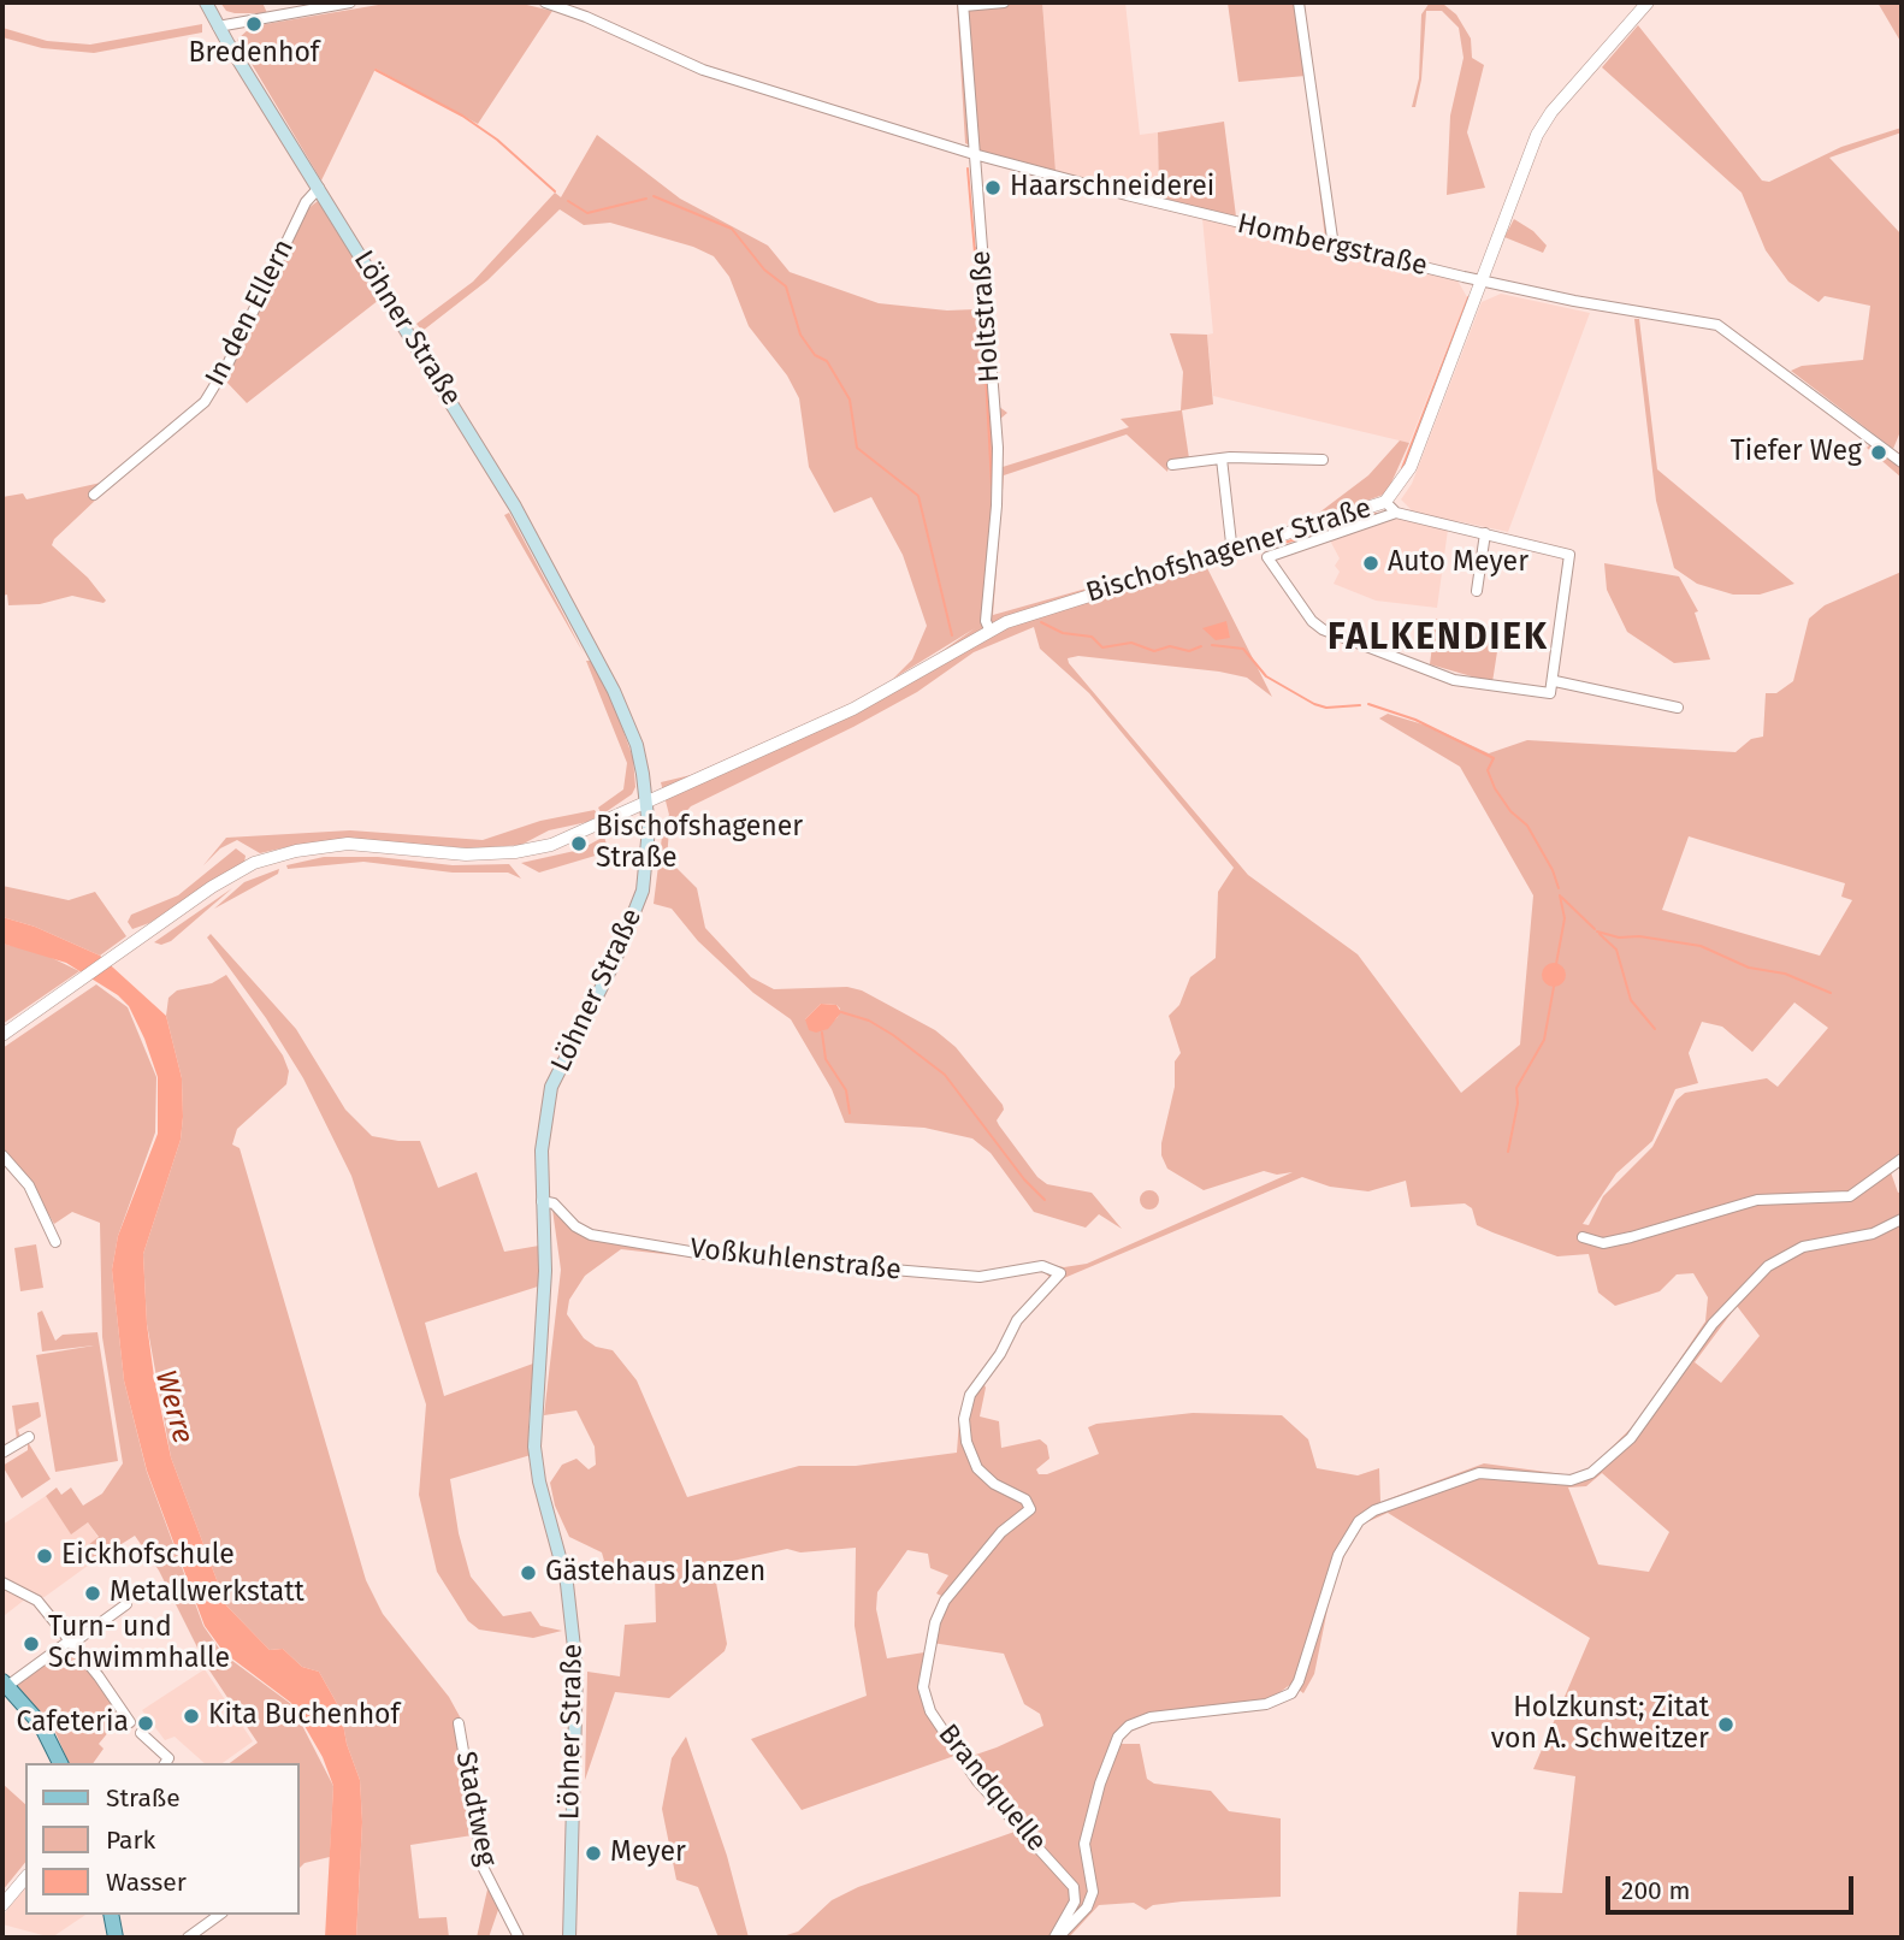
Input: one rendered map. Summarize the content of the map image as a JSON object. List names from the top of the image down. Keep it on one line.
{"streets":{"main road":["Löhner Straße"],"street":["Hombergstraße","In den Ellern","Holtstraße","Bischofshagener Straße","Voßkuhlenstraße","Brandquelle","Stadtweg"]},"crossings":[["Hombergstraße","Holtstraße"],["Hombergstraße","Bischofshagener Straße"],["In den Ellern","Löhner Straße"],["Holtstraße","Bischofshagener Straße"],["Löhner Straße","Bischofshagener Straße"],["Löhner Straße","Voßkuhlenstraße"],["Voßkuhlenstraße","Brandquelle"]],"districts":["FALKENDIEK"],"water":["Werre"],"places":["Bredenhof","Haarschneiderei","Tiefer Weg","Auto Meyer","Bischofshagener Straße","Eickhofschule","Gästehaus Janzen","Metallwerkstatt","Turn- und Schwimmhalle","Kita Buchenhof","Cafeteria","Holzkunst; Zitat von A. Schweitzer","Meyer"],"legend":["Straße","Park","Wasser"],"scale_bar":"200 m"}
